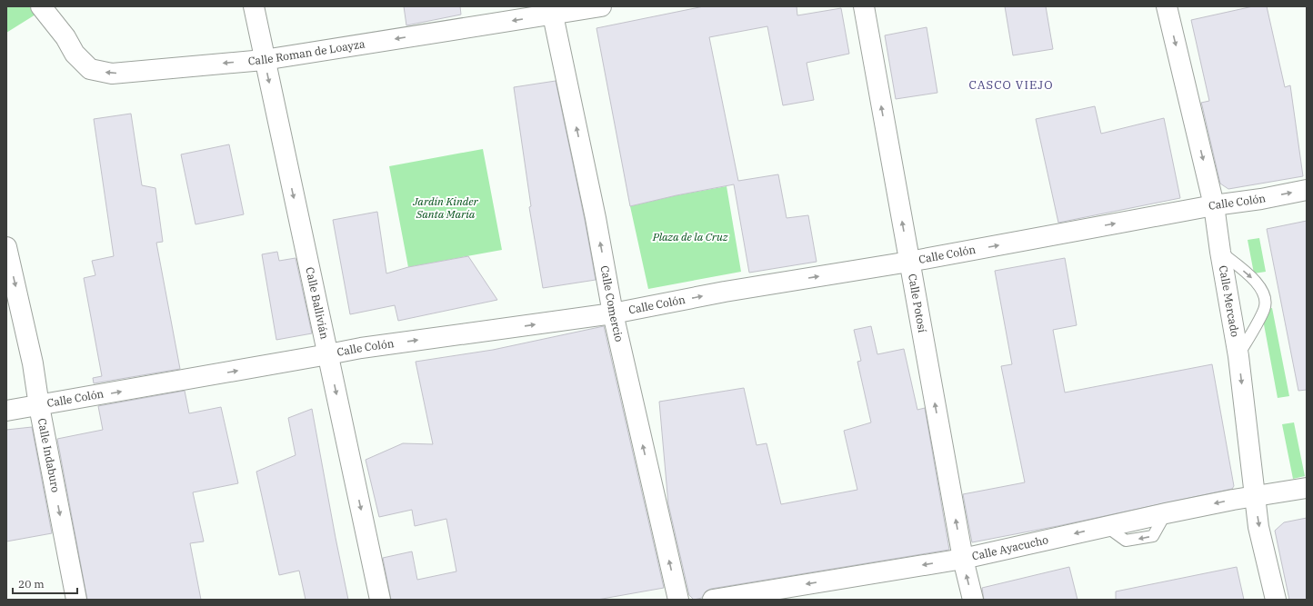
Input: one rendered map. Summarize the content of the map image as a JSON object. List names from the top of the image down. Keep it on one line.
{"streets":{"street":["Calle Roman de Loayza","Calle Colón","Calle Mercado","Calle Ballivián","Calle Comercio","Calle Potosí","Calle Indaburo","Calle Ayacucho"]},"crossings":[["Calle Roman de Loayza","Calle Ballivián"],["Calle Roman de Loayza","Calle Comercio"],["Calle Colón","Calle Mercado"],["Calle Colón","Calle Ballivián"],["Calle Colón","Calle Comercio"],["Calle Colón","Calle Potosí"],["Calle Colón","Calle Indaburo"],["Calle Mercado","Calle Ayacucho"],["Calle Potosí","Calle Ayacucho"]],"one_way":["Calle Roman de Loayza","Calle Colón","Calle Mercado","Calle Ballivián","Calle Comercio","Calle Potosí","Calle Indaburo","Calle Ayacucho"],"districts":["CASCO VIEJO"],"parks":["Jardín Kinder Santa María","Plaza de la Cruz"],"scale_bar":"20 m"}
